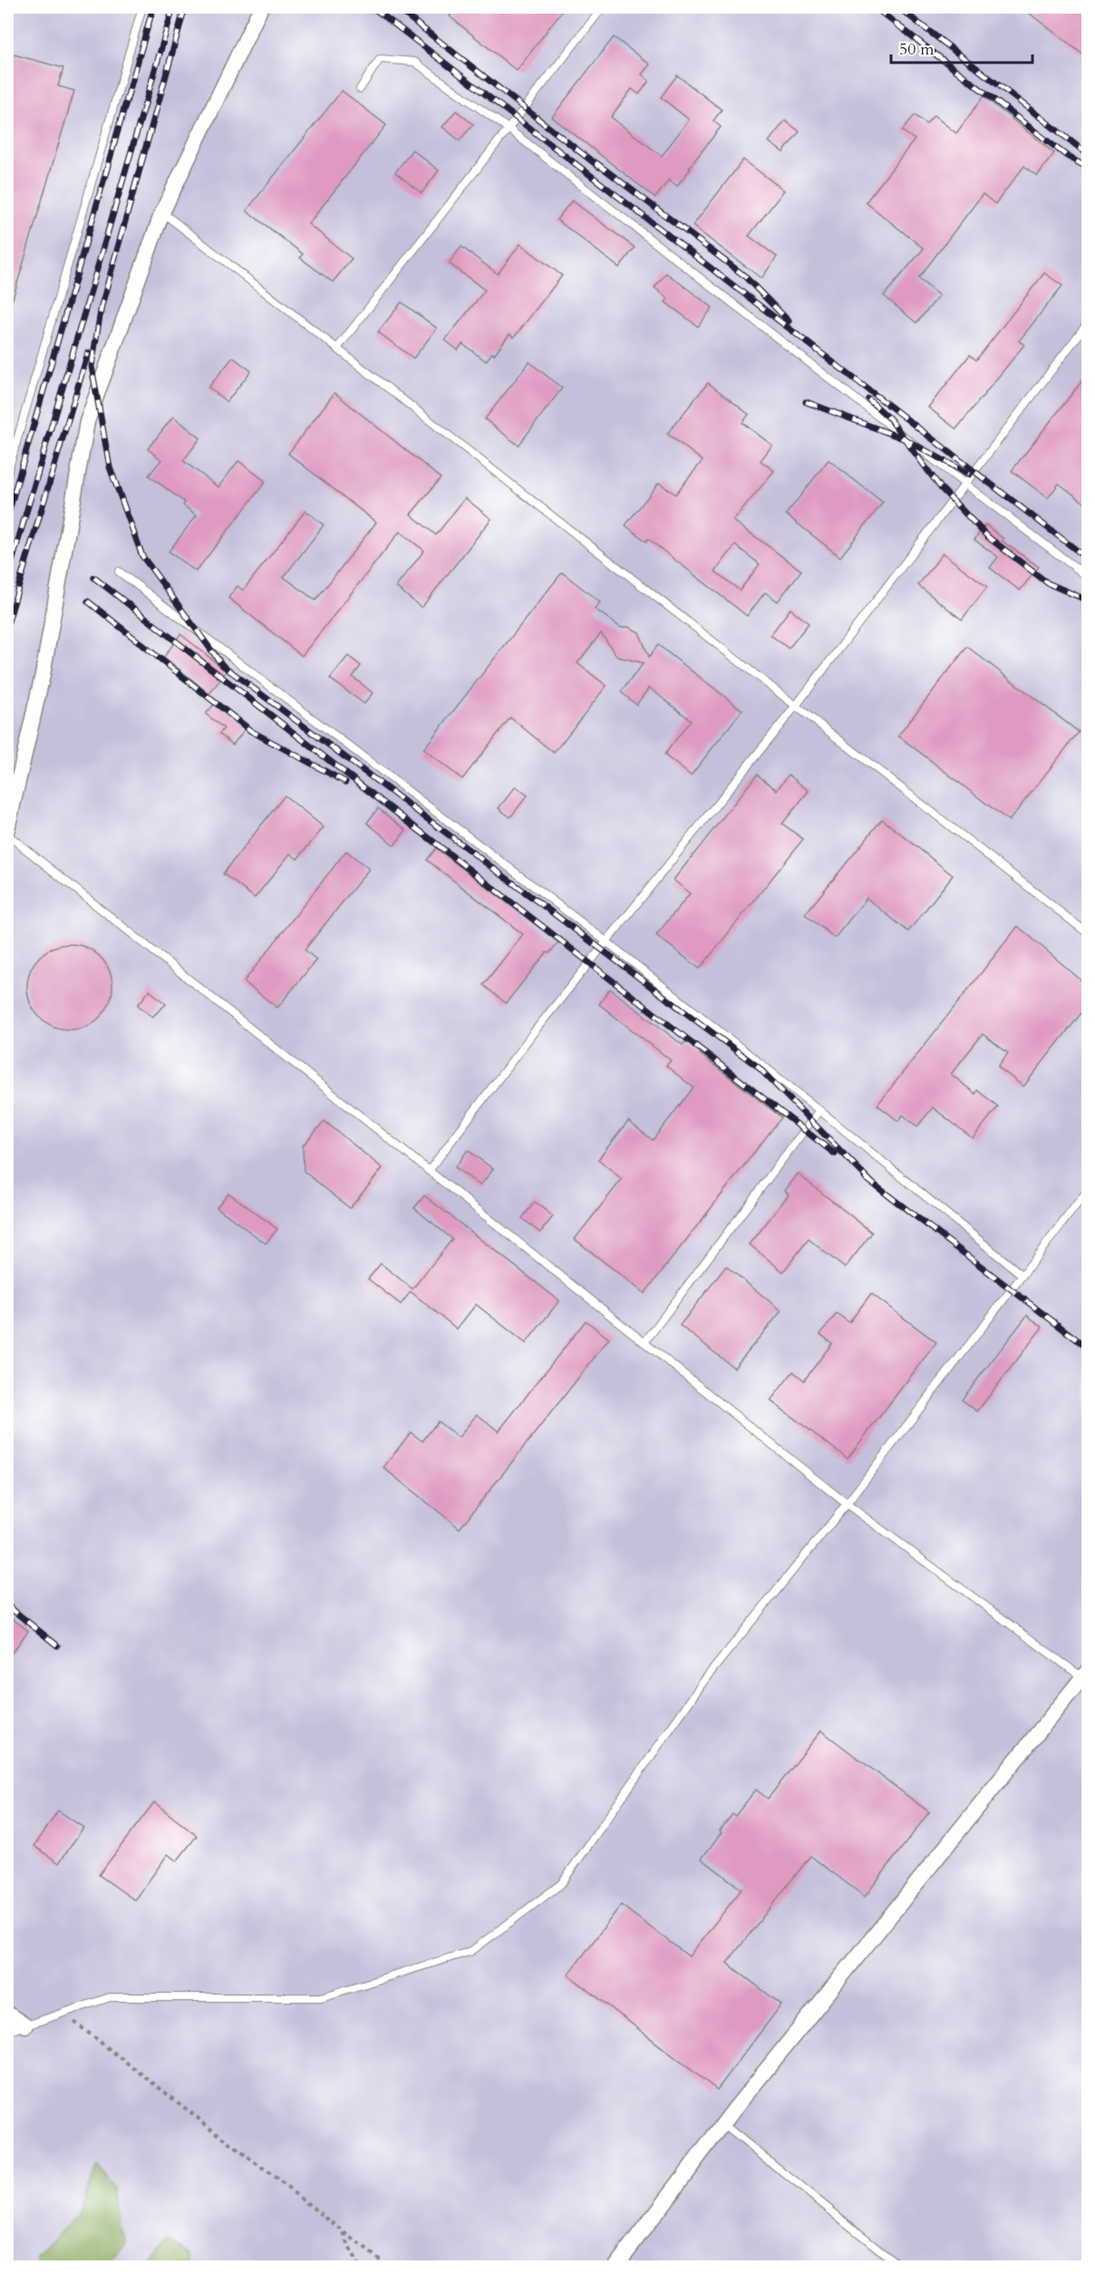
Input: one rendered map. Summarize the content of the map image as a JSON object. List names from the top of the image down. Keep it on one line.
{"scale_bar":"50 m"}
